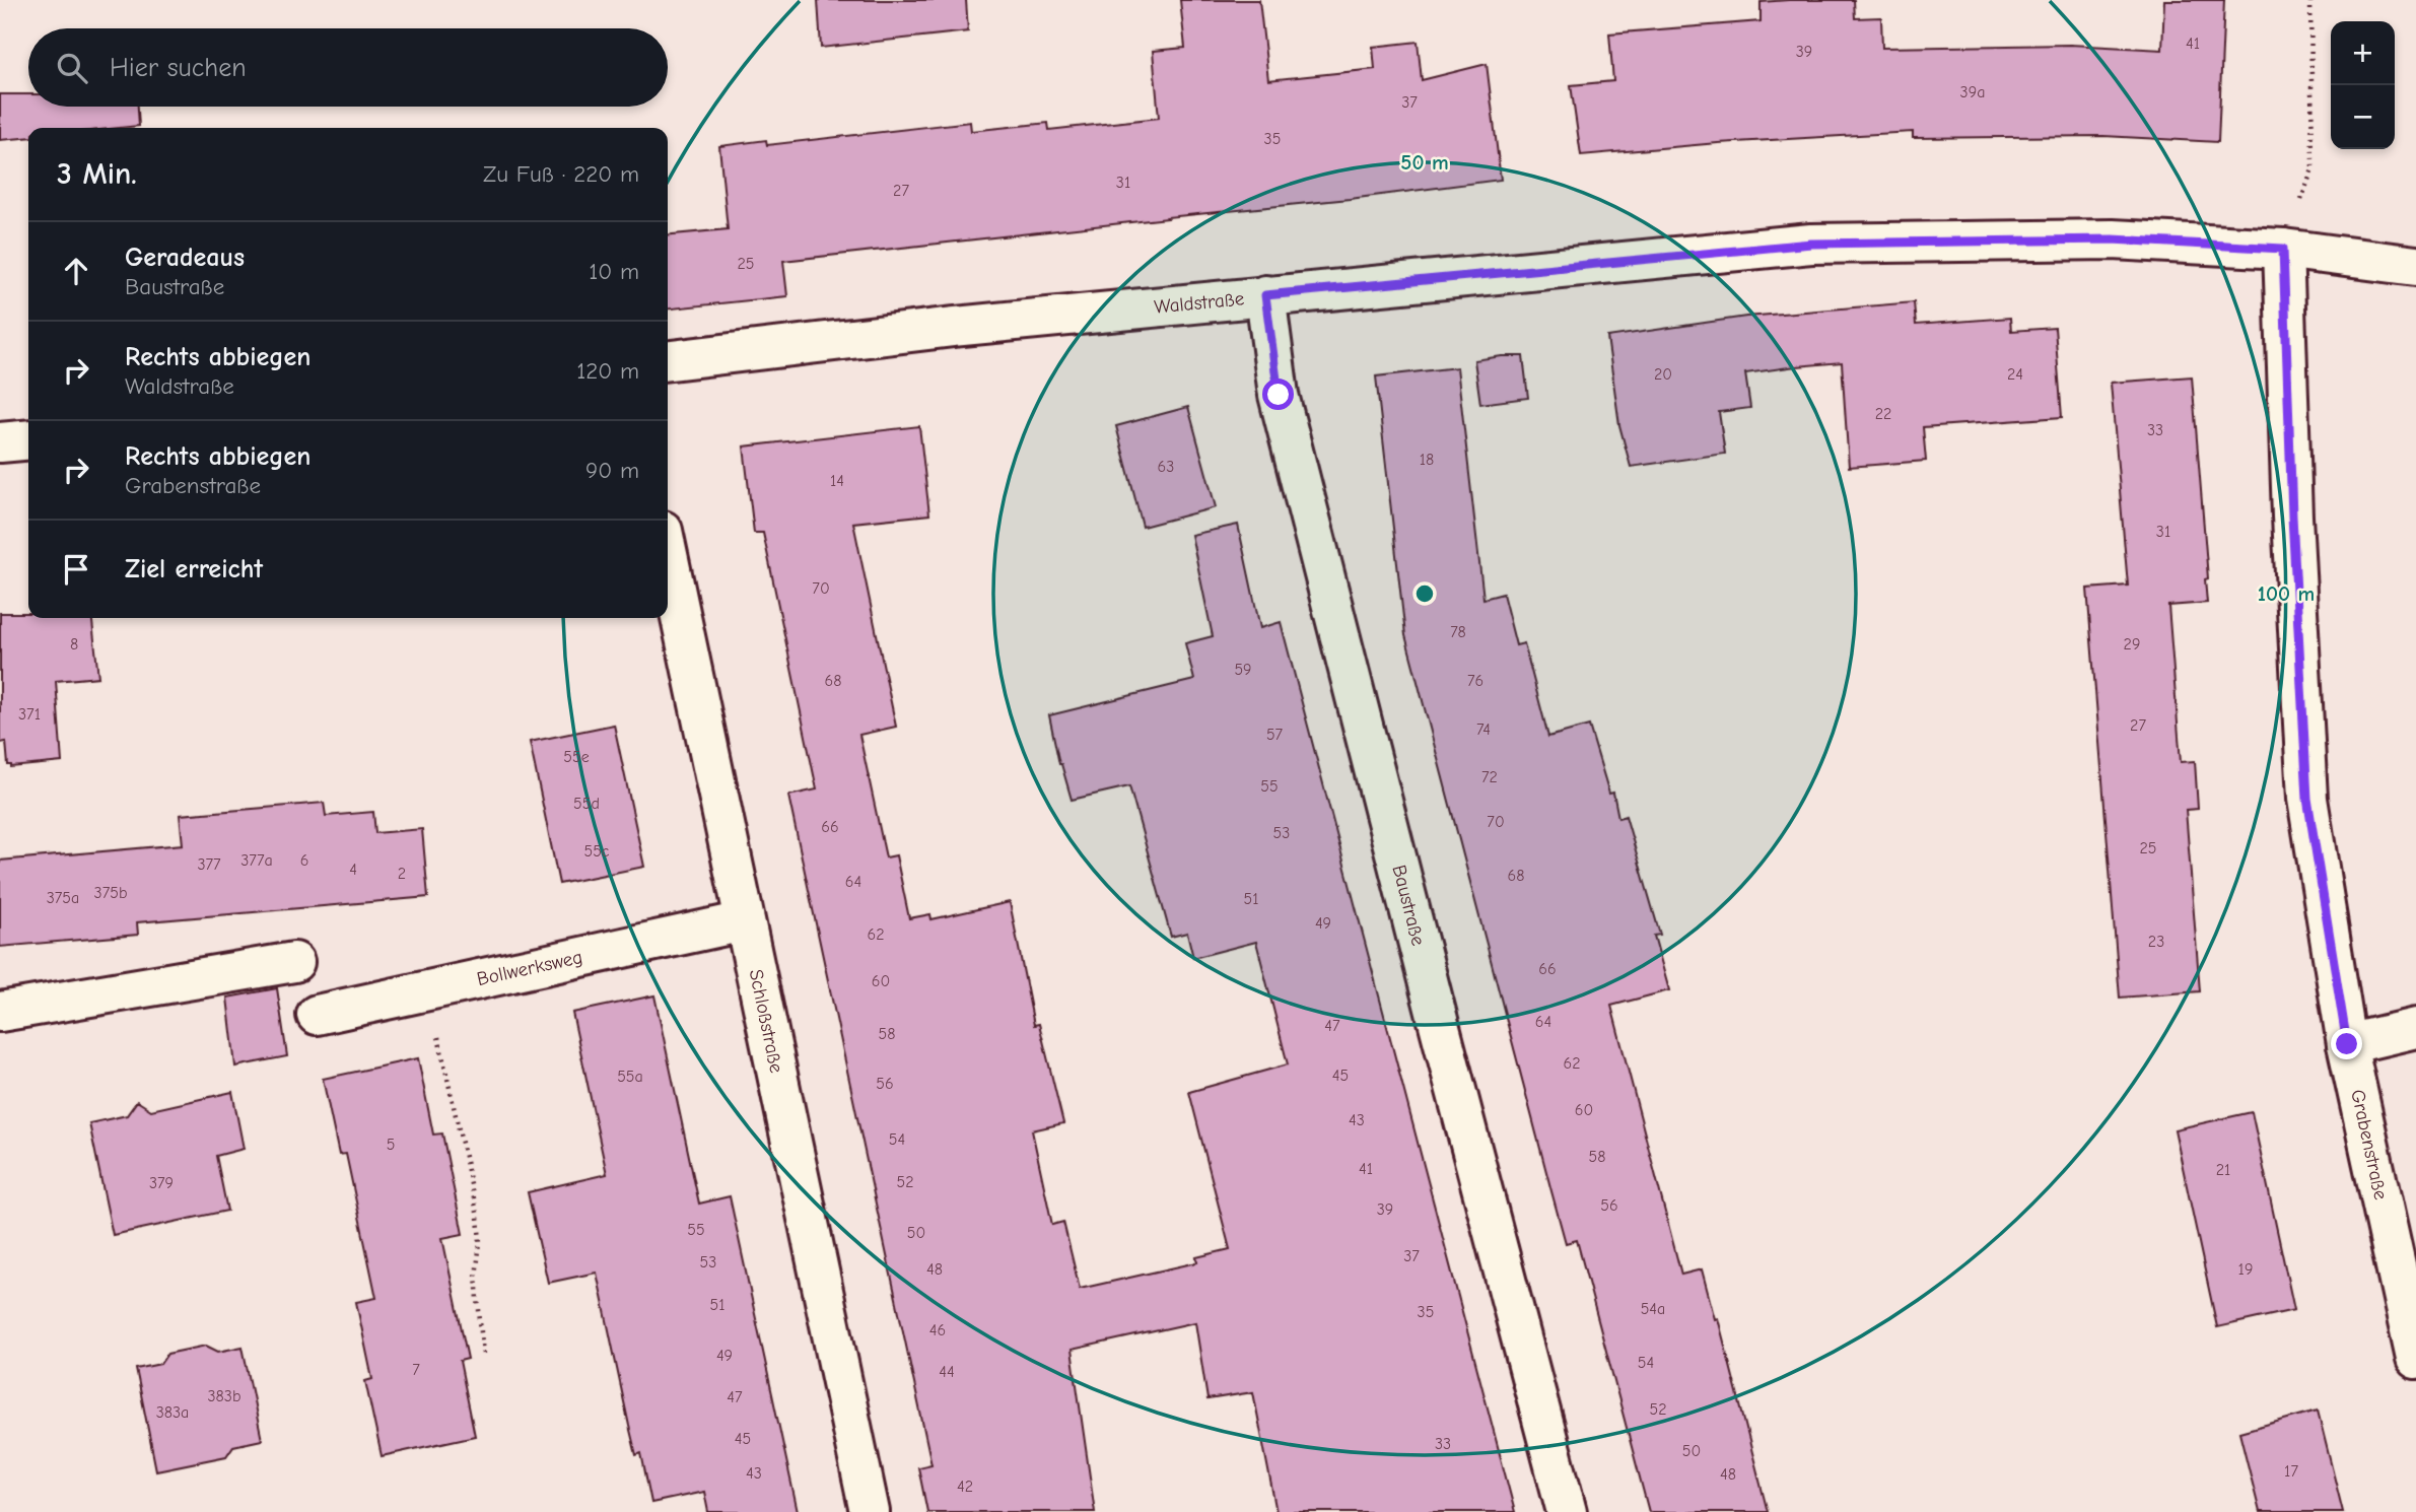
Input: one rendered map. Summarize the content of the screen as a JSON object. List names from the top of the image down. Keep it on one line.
{"streets":{"street":["Waldstraße","Baustraße","Bollwerksweg","Schloßstraße","Grabenstraße"]},"crossings":[["Waldstraße","Baustraße"],["Waldstraße","Grabenstraße"],["Bollwerksweg","Schloßstraße"]],"house_numbers":["41","39","39a","37","35","31","27","25","20","24","22","33","18","63","14","31","70","78","8","29","59","68","76","371","27","74","57","55e","72","55","55d","70","66","53","25","55c","377a","6","377","4","2","68","64","375b","375a","51","49","62","23","66","60","64","47","58","62","45","55a","56","60","43","54","5","58","41","21","52","379","56","39","55","50","37","53","48","19","51","54a","35","46","49","54","7","44","383b","47","52","383a","45","33","50","17","43","48","42"],"page":{"map_buttons":["+","−"],"search":"Hier suchen","heading":["3 Min.","Zu Fuß · 220 m"],"list":[["Geradeaus","Baustraße","10 m"],["Rechts abbiegen","Waldstraße","120 m"],["Rechts abbiegen","Grabenstraße","90 m"],"Ziel erreicht"]},"rings":["50 m","100 m"]}
